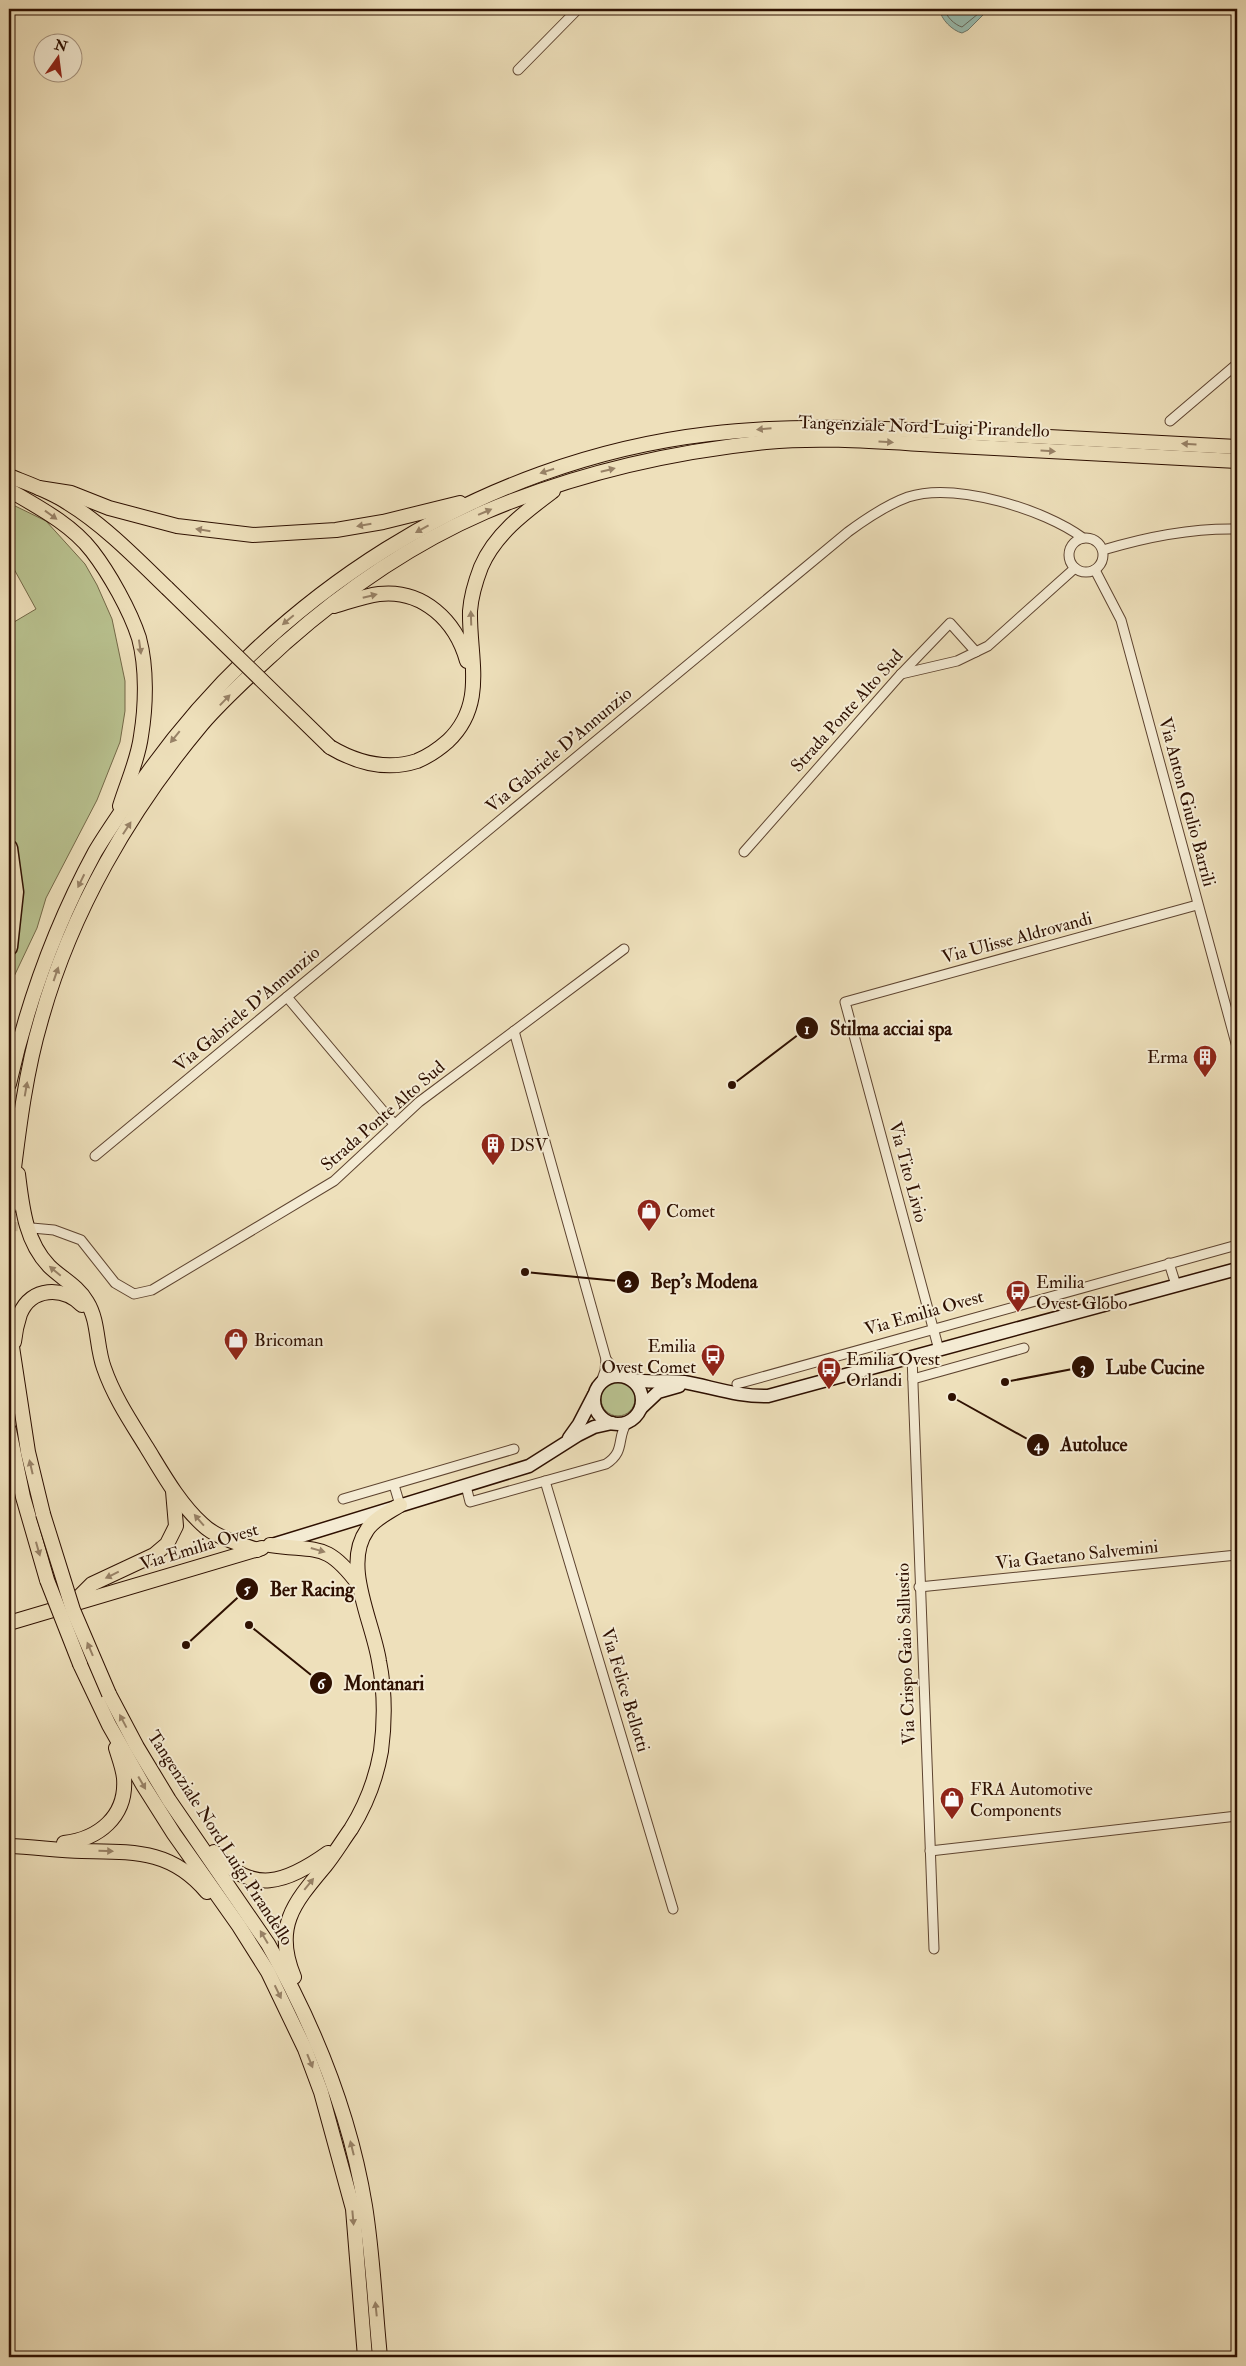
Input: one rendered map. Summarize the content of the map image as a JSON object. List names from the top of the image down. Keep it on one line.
{"streets":{"main road":["Tangenziale Nord Luigi Pirandello","Via Emilia Ovest"],"street":["Strada Ponte Alto Sud","Via Gabriele D'Annunzio","Via Anton Giulio Barrili","Via Ulisse Aldrovandi","Via Tito Livio","Via Gaetano Salvemini","Via Crispo Gaio Sallustio","Via Felice Bellotti"]},"crossings":[["Via Gabriele D'Annunzio","Via Anton Giulio Barrili"],["Via Anton Giulio Barrili","Via Ulisse Aldrovandi"],["Via Ulisse Aldrovandi","Via Tito Livio"],["Via Tito Livio","Via Emilia Ovest"],["Via Gaetano Salvemini","Via Crispo Gaio Sallustio"]],"places":{"building":["Erma","DSV"],"other":["Stilma acciai spa","Bep's Modena","Lube Cucine","Autoluce","Montanari","Ber Racing"],"shop":["Comet","Bricoman","FRA Automotive Components"],"bus stop":["Emilia Ovest Globo","Emilia Ovest Comet","Emilia Ovest Orlandi"]},"north":"top"}
